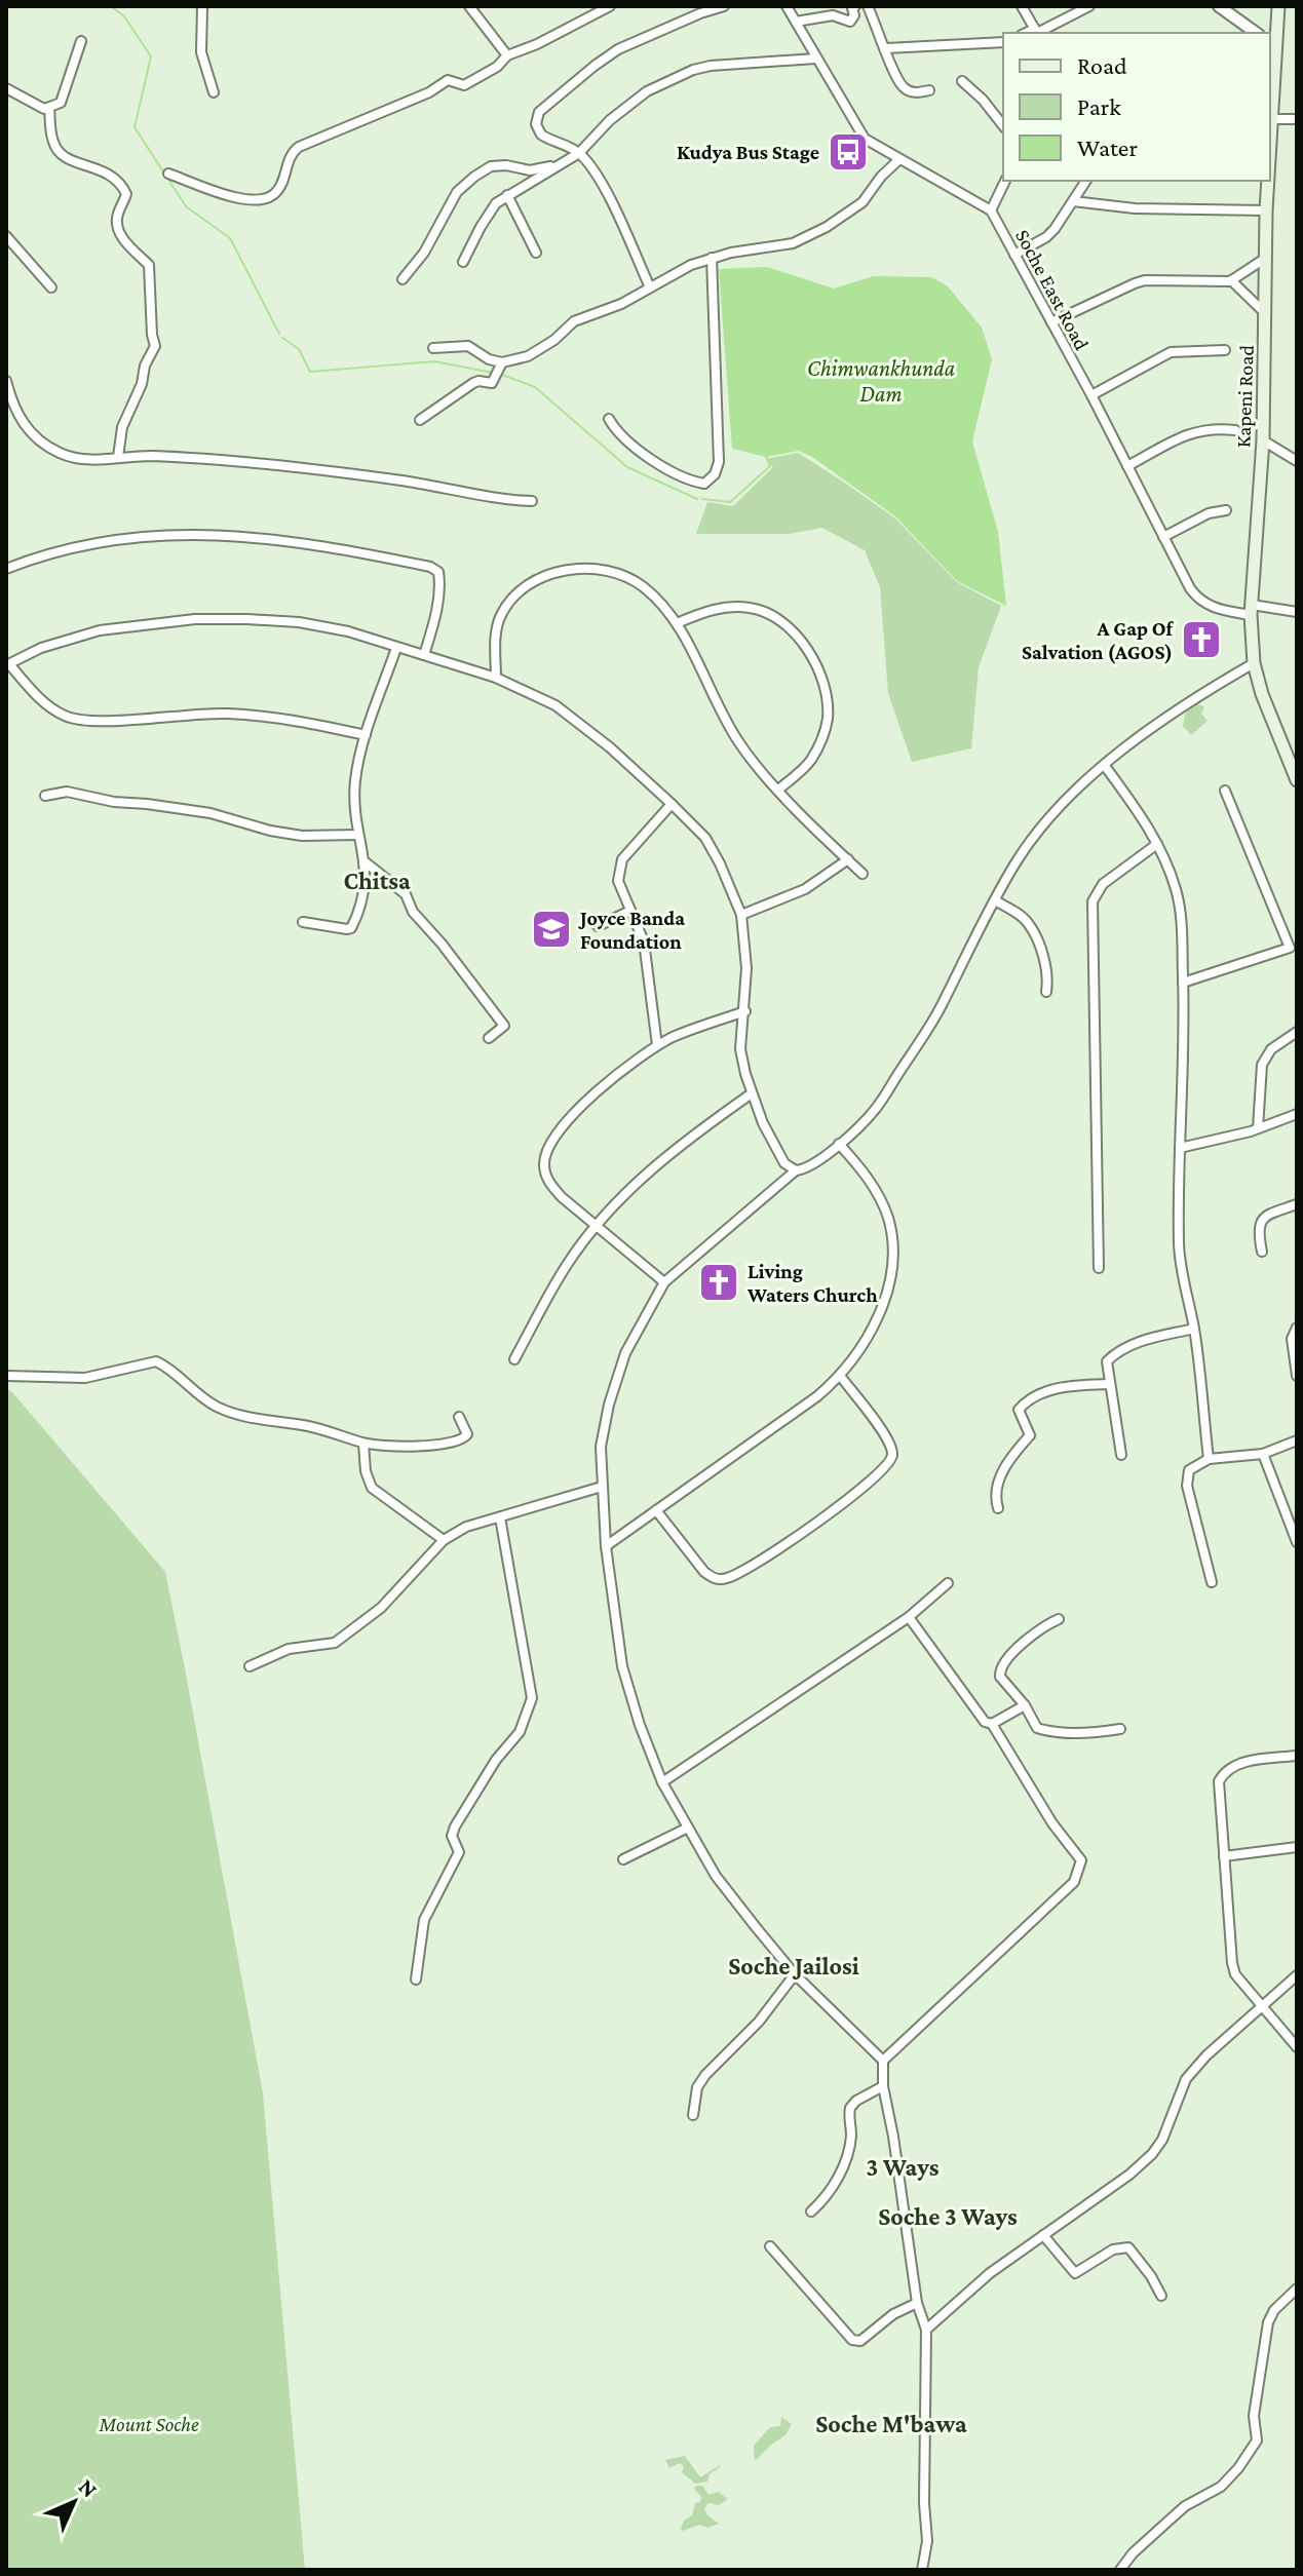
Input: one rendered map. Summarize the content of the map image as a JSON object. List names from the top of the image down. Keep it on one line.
{"streets":{"main road":["Kapeni Road"],"street":["Soche East Road"]},"crossings":[["Soche East Road","Kapeni Road"]],"districts":["Chitsa","Soche Jailosi","3 Ways","Soche 3 Ways","Soche M'bawa"],"water":["Chimwankhunda Dam"],"parks":["Mount Soche"],"places":{"bus stop":["Kudya Bus Stage"],"church":["A Gap Of Salvation (AGOS)","Living Waters Church"],"school or university":["Joyce Banda Foundation"]},"legend":["Road","Park","Water"],"north":"top right"}
